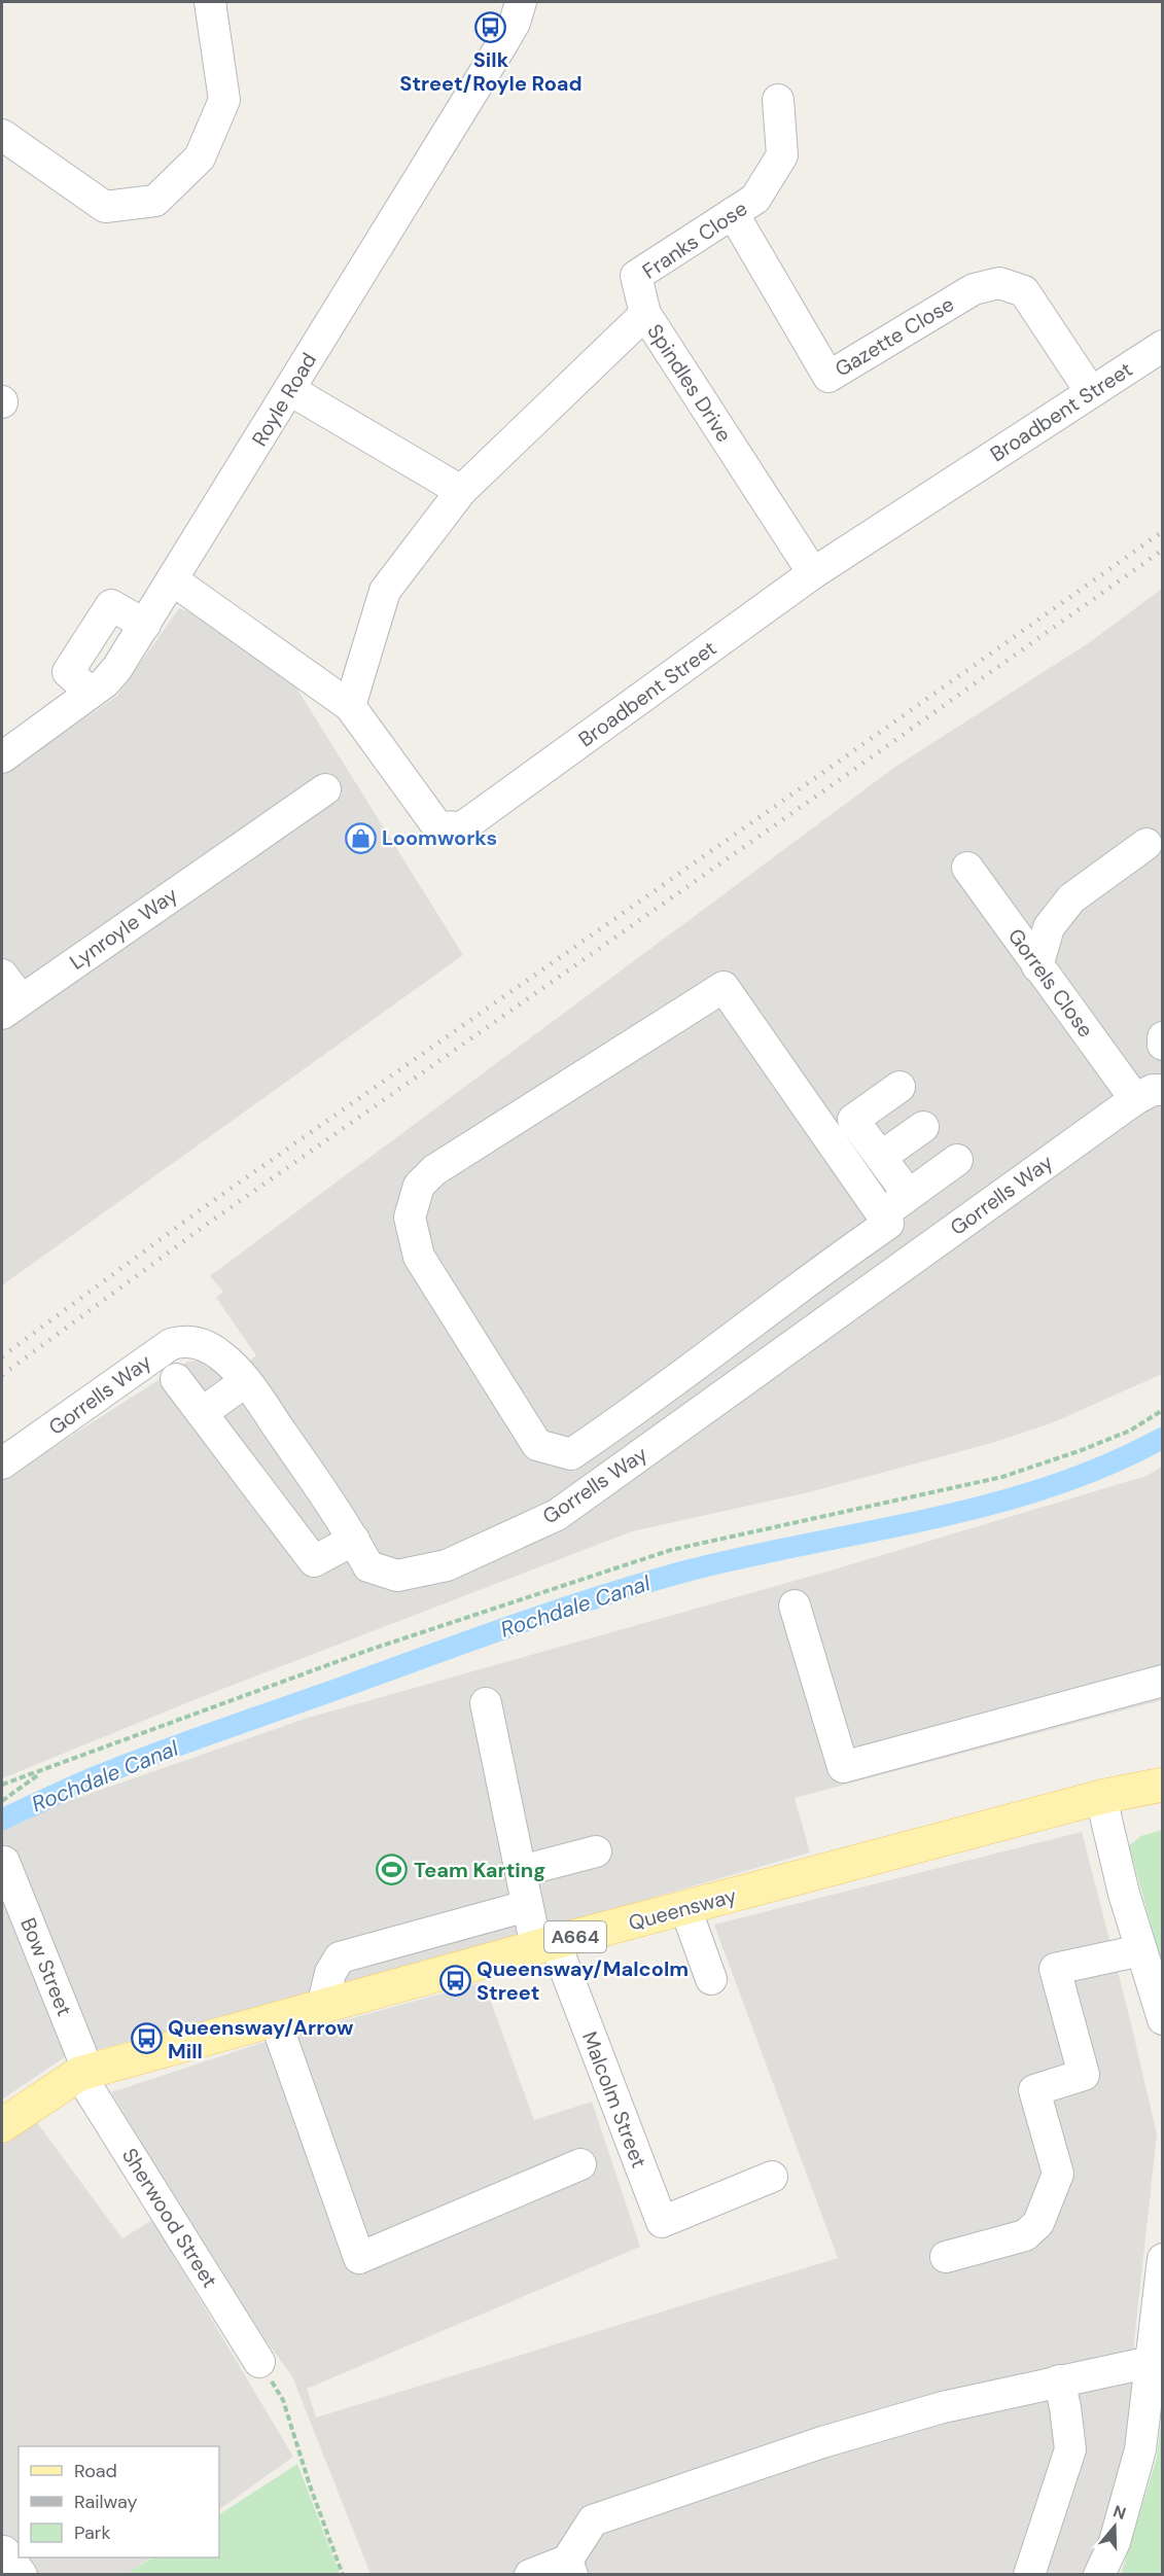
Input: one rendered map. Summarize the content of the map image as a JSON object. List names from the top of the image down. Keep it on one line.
{"streets":{"main road":["Queensway","A664"],"street":["Franks Close","Gazette Close","Spindles Drive","Royle Road","Broadbent Street","Lynroyle Way","Gorrels Close","Gorrells Way","Bow Street","Malcolm Street","Sherwood Street"]},"crossings":[["Franks Close","Gazette Close"],["Franks Close","Spindles Drive"],["Gazette Close","Broadbent Street"],["Spindles Drive","Broadbent Street"],["Royle Road","Broadbent Street"],["Gorrels Close","Gorrells Way"],["Queensway","Bow Street"],["Queensway","Malcolm Street"],["Queensway","Sherwood Street"],["Bow Street","Sherwood Street"]],"water":["Rochdale Canal"],"places":{"bus stop":["Silk Street/Royle Road","Queensway/Malcolm Street","Queensway/Arrow Mill"],"shop":["Loomworks"],"sports":["Team Karting"]},"legend":["Road","Railway","Park"],"north":"top"}
